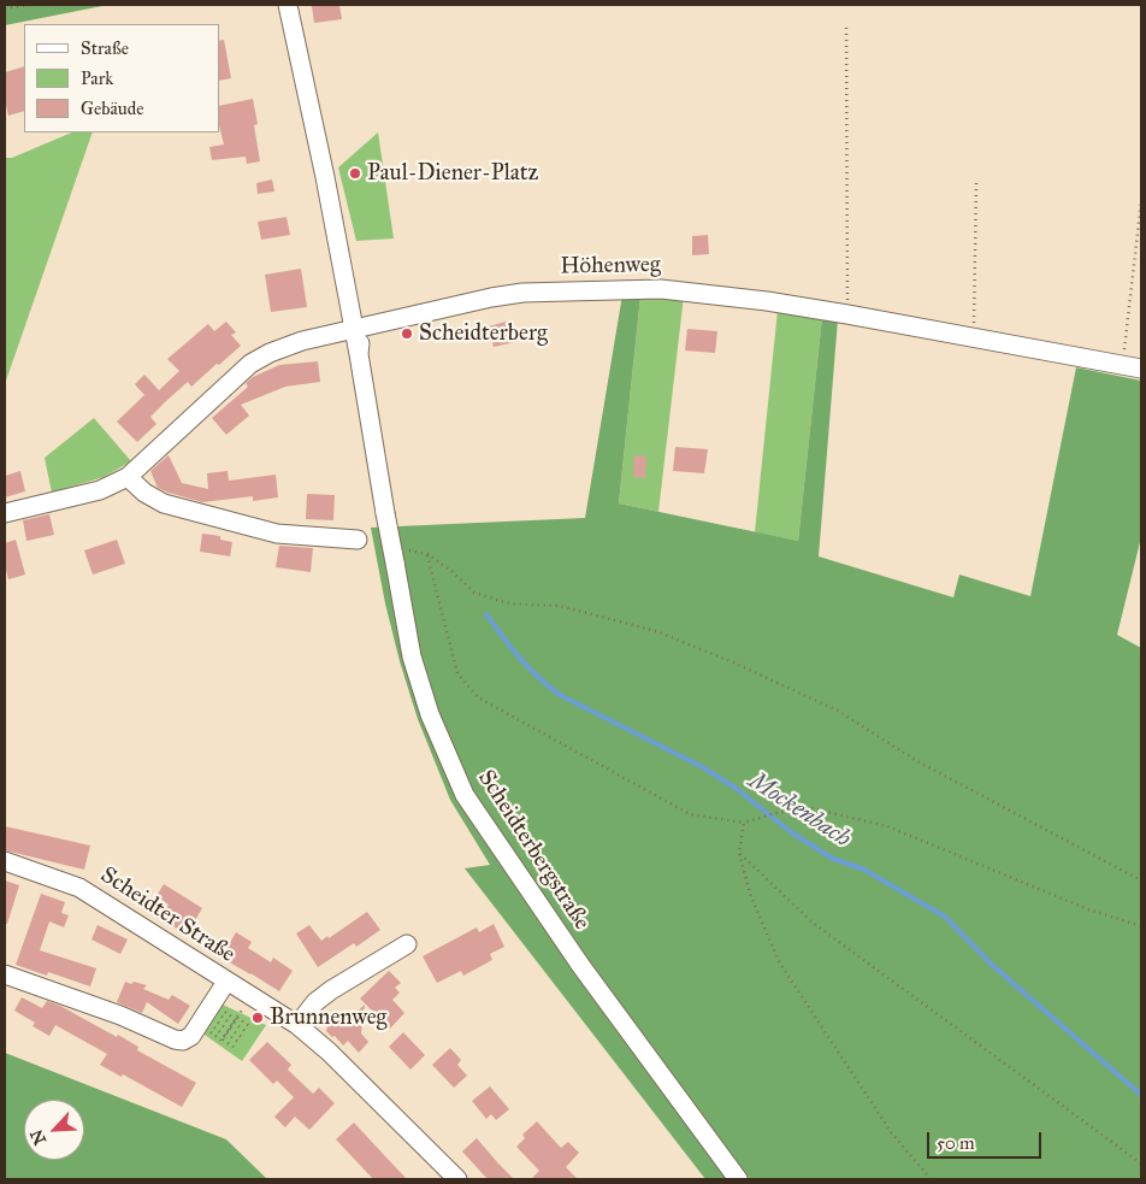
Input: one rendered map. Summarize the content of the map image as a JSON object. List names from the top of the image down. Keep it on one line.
{"streets":{"street":["Höhenweg","Scheidterbergstraße","Scheidter Straße"]},"crossings":[["Höhenweg","Scheidterbergstraße"]],"water":["Mockenbach"],"places":["Paul-Diener-Platz","Scheidterberg","Brunnenweg"],"legend":["Straße","Park","Gebäude"],"scale_bar":"50 m","north":"bottom left"}
